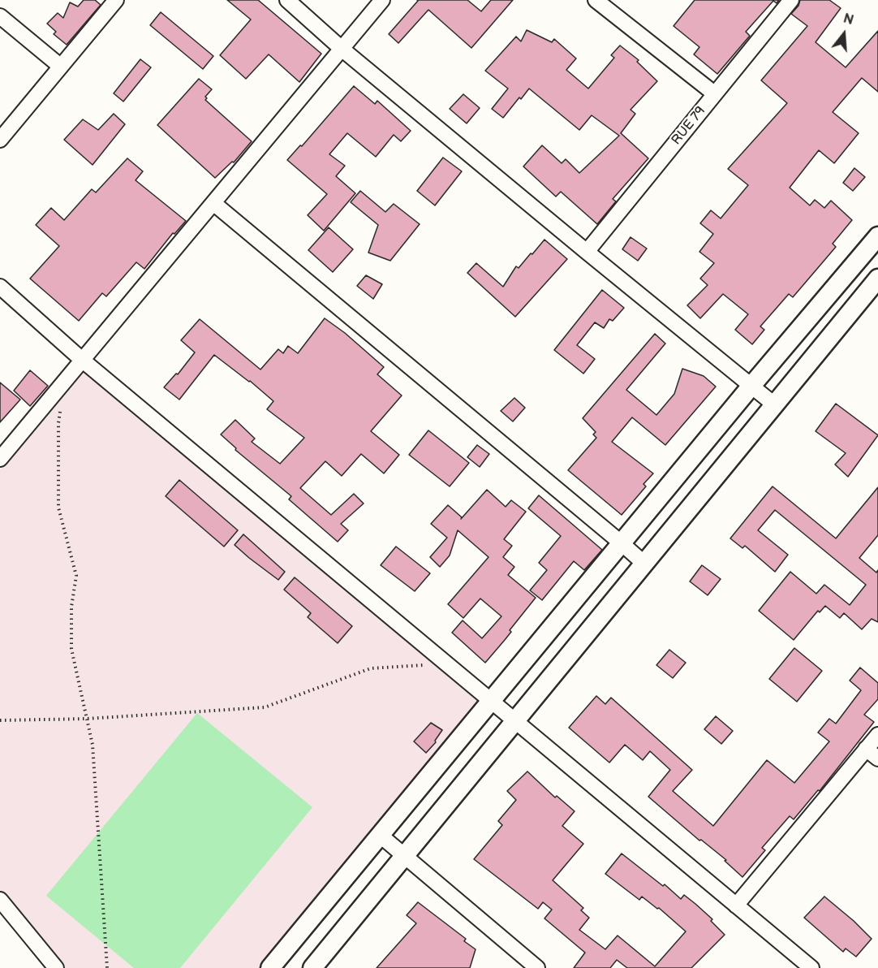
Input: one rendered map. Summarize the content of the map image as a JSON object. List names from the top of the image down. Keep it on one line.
{"streets":{"street":["RUE 79"]},"north":"top"}
